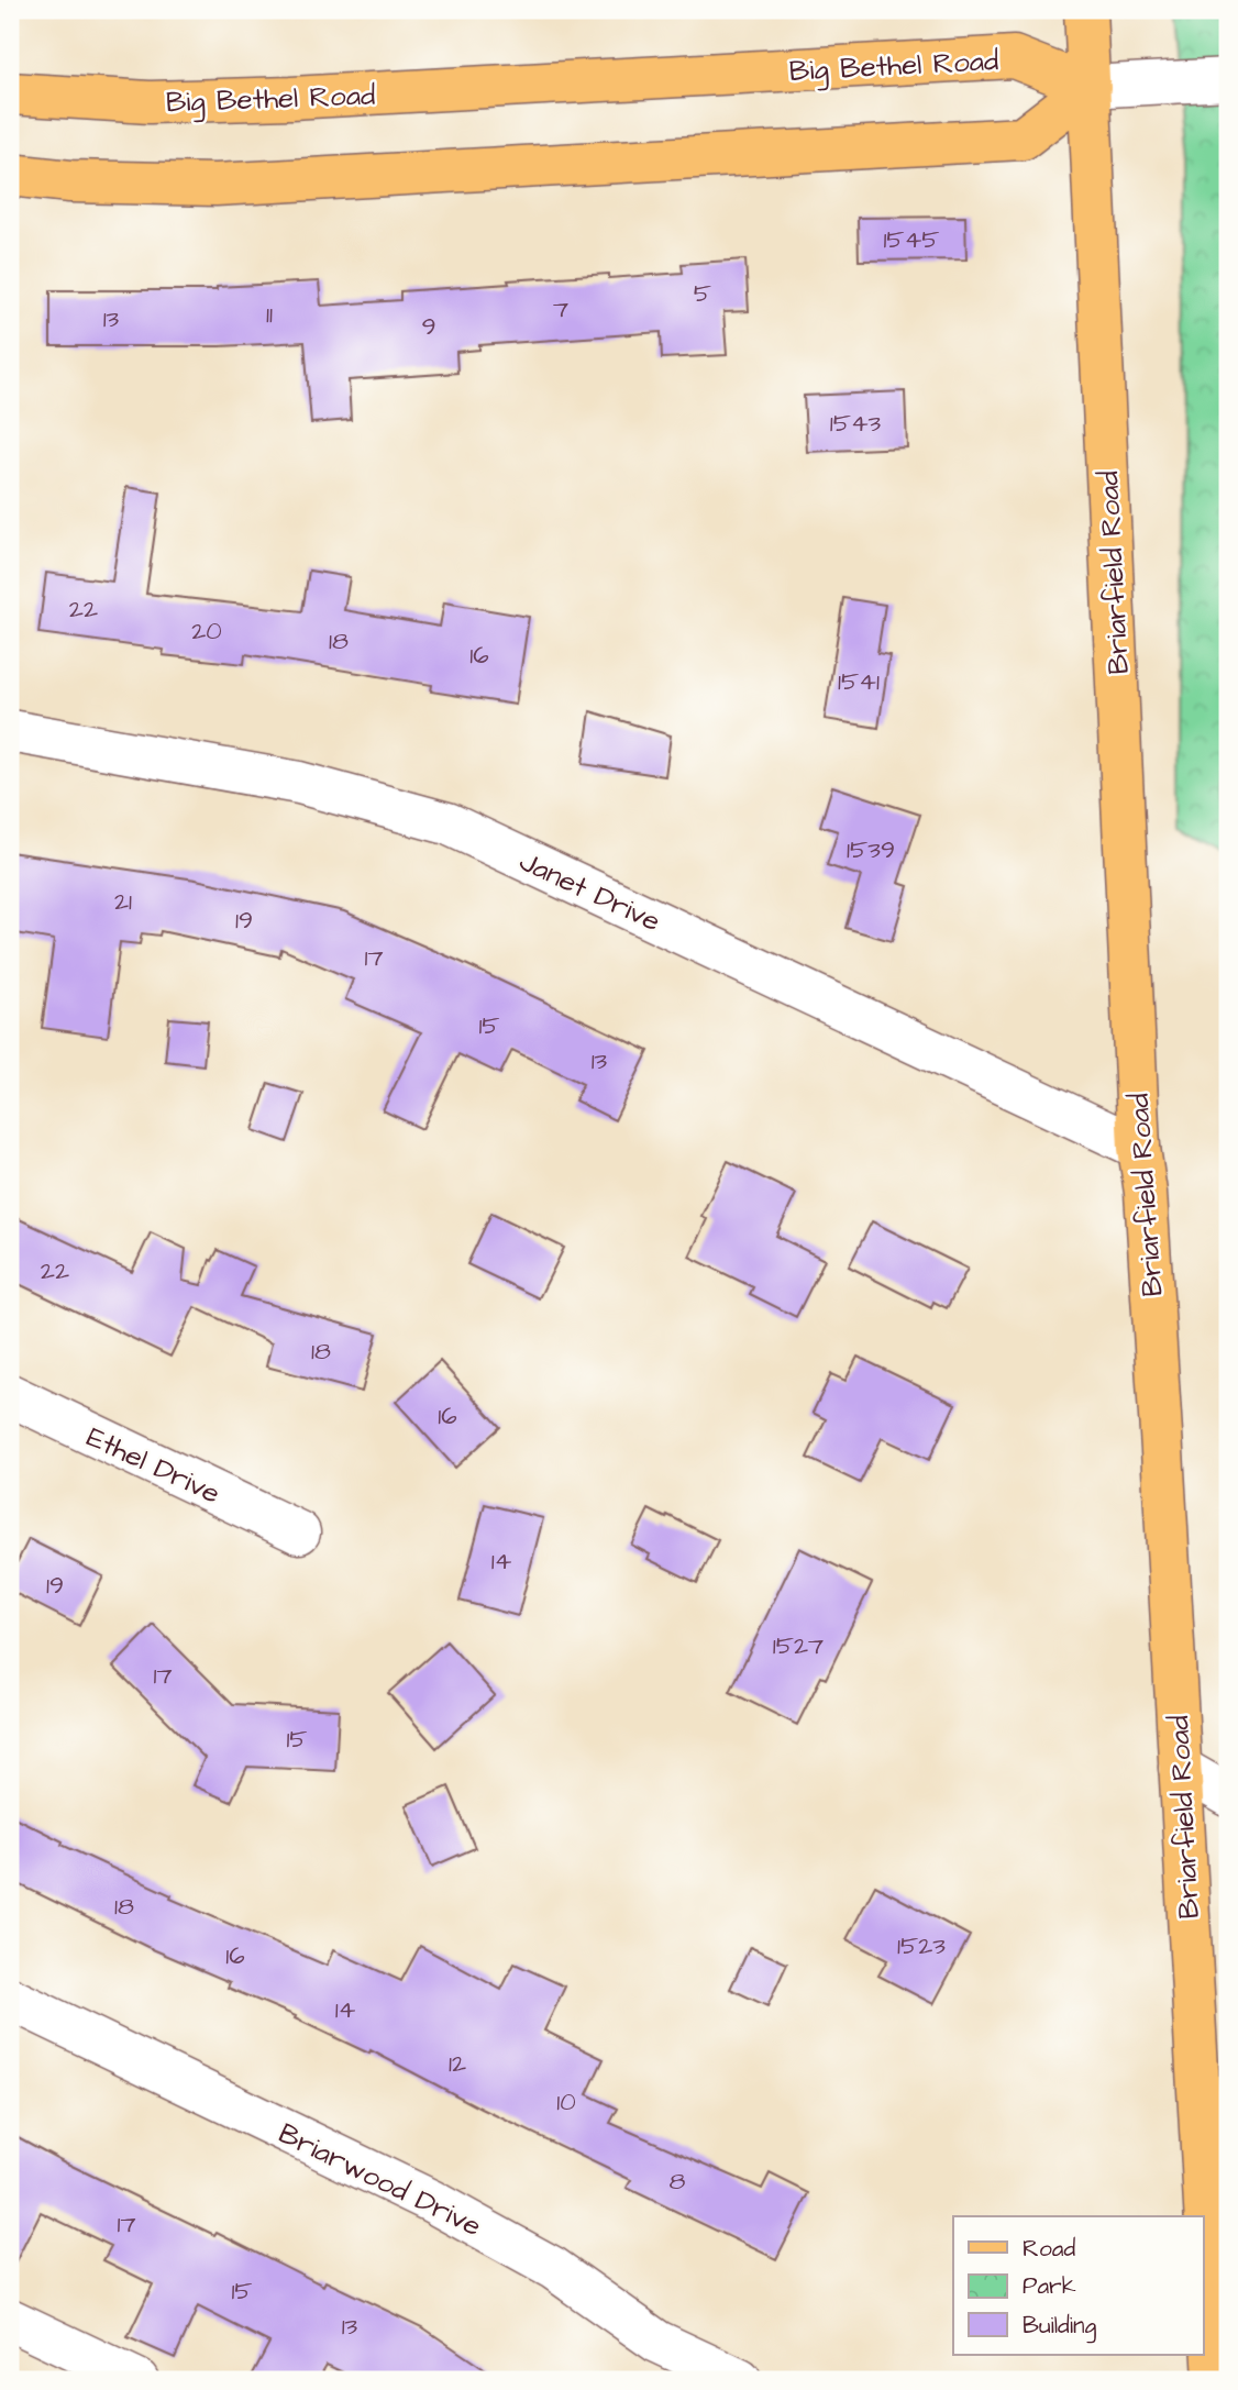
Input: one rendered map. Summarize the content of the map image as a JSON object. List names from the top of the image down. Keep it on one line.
{"streets":{"main road":["Big Bethel Road","Briarfield Road"],"street":["Janet Drive","Ethel Drive","Briarwood Drive"]},"crossings":[["Big Bethel Road","Briarfield Road"],["Briarfield Road","Janet Drive"]],"house_numbers":["1545","5","7","11","13","9","1543","22","20","18","16","1541","1539","21","19","17","15","13","22","18","16","14","19","1527","17","15","18","1523","16","14","12","10","8","17","15","13"],"legend":["Road","Park","Building"]}
